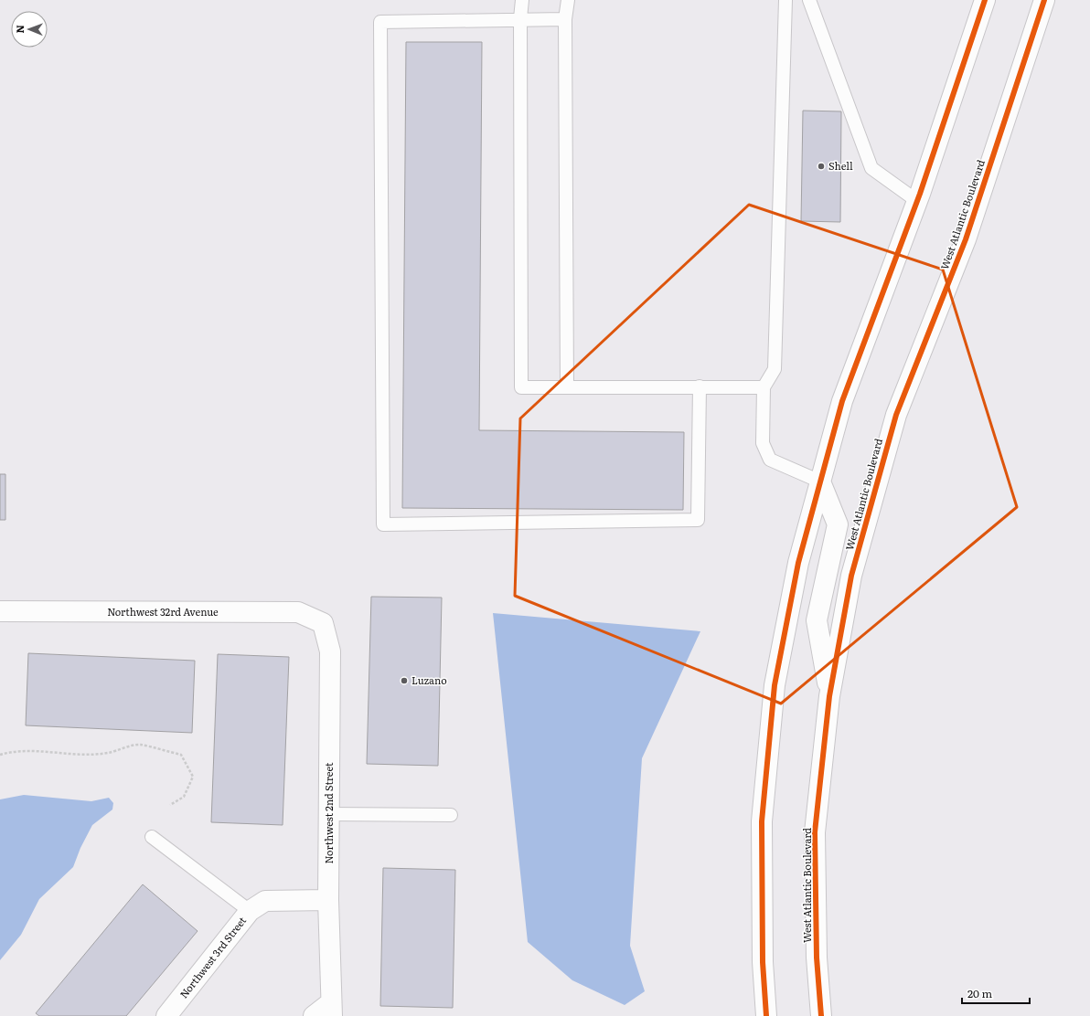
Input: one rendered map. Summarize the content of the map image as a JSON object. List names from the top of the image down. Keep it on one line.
{"streets":{"main road":["West Atlantic Boulevard","Northwest 32rd Avenue","Northwest 2nd Street","Northwest 3rd Street"]},"crossings":[["Northwest 32rd Avenue","Northwest 2nd Street"],["Northwest 2nd Street","Northwest 3rd Street"]],"places":["Shell","Luzano"],"scale_bar":"20 m","north":"left"}
